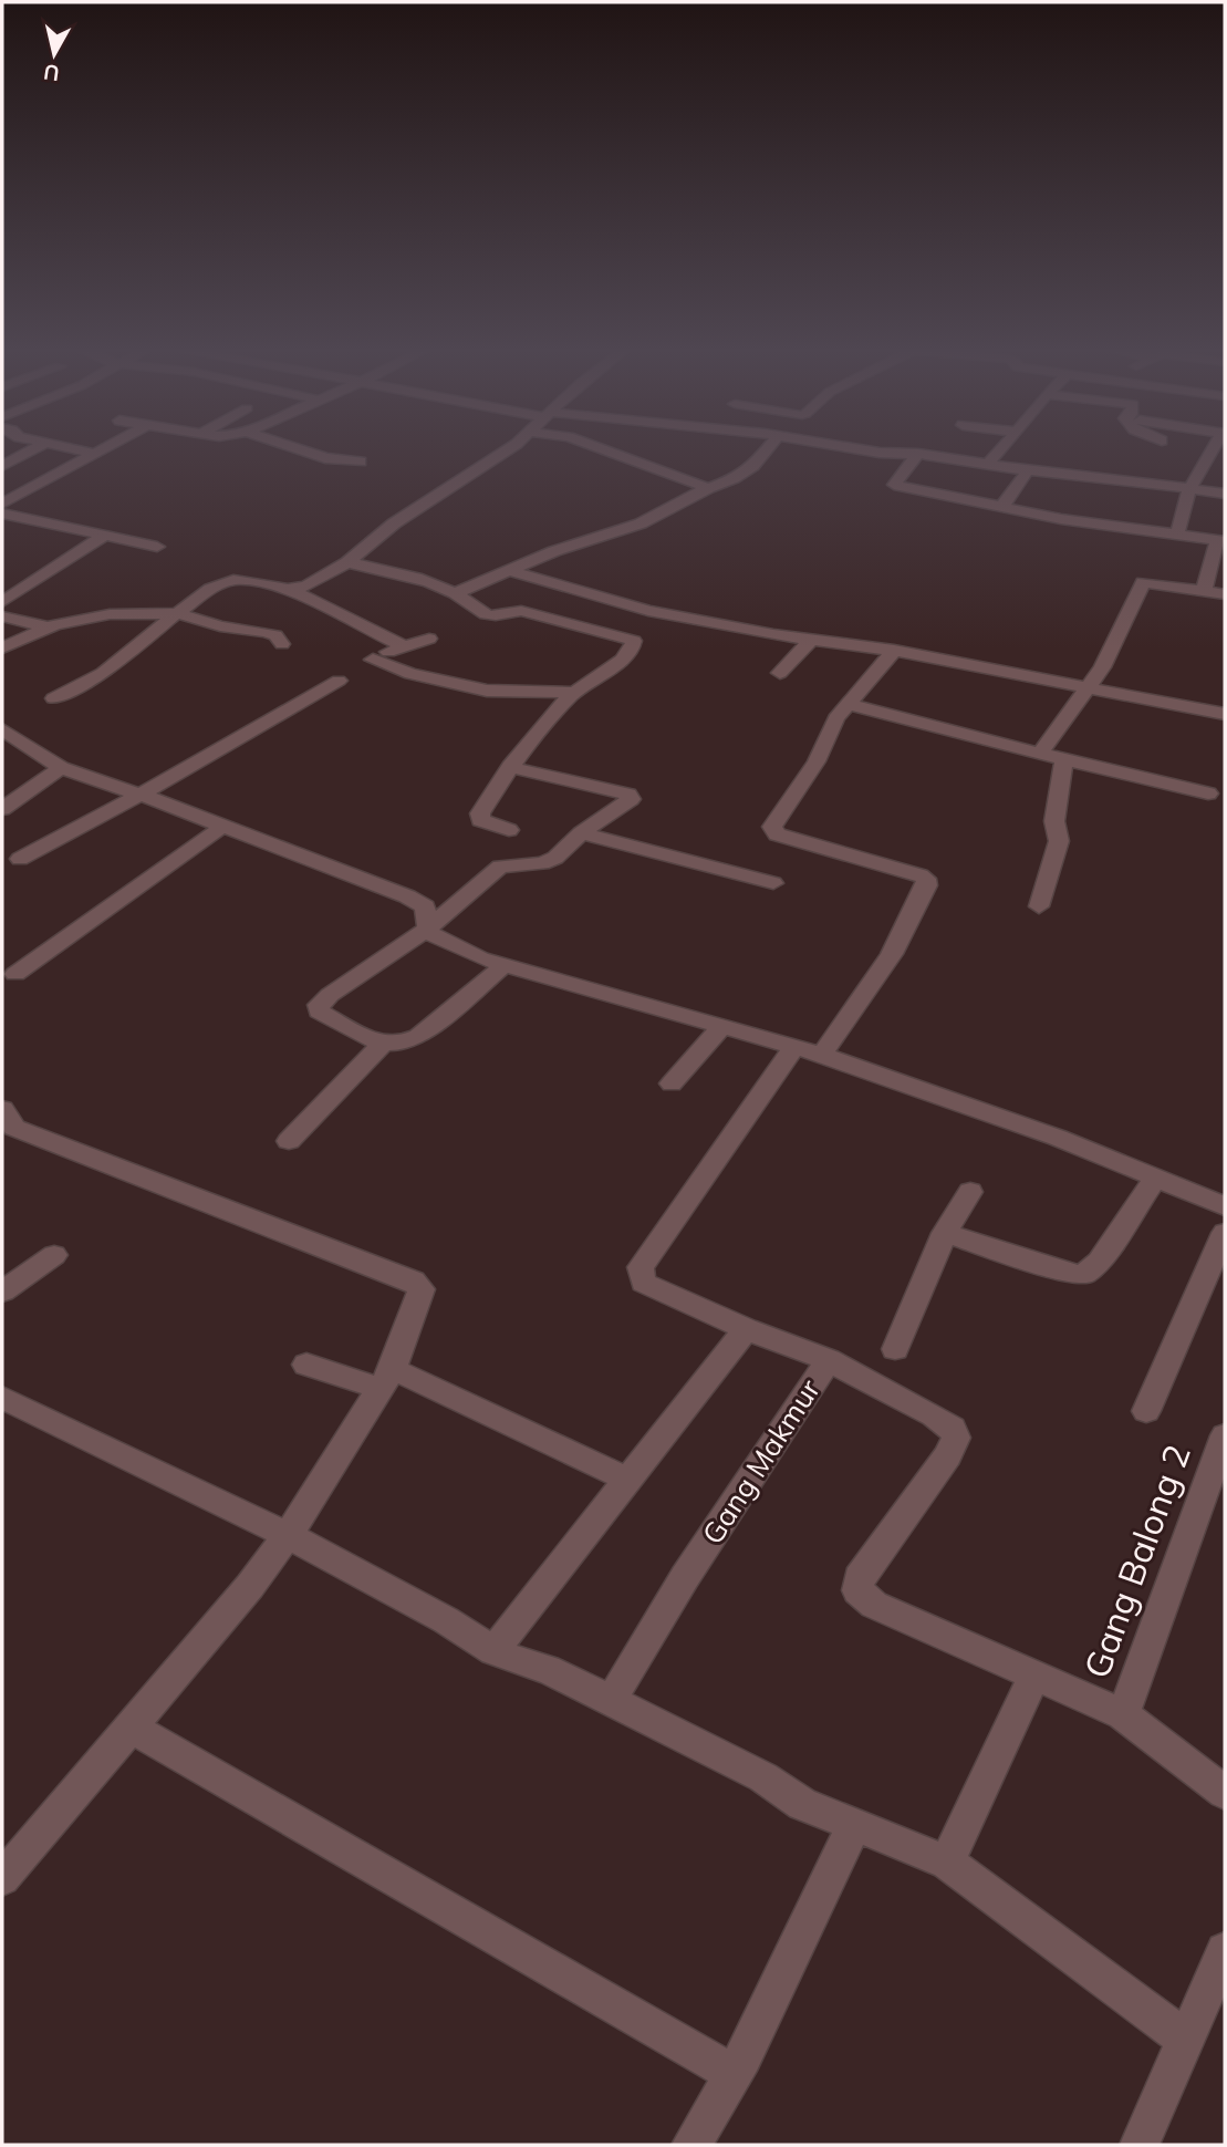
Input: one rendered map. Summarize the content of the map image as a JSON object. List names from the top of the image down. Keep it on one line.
{"streets":{"street":["Gang Makmur","Gang Balong 2"]},"north":"bottom"}
